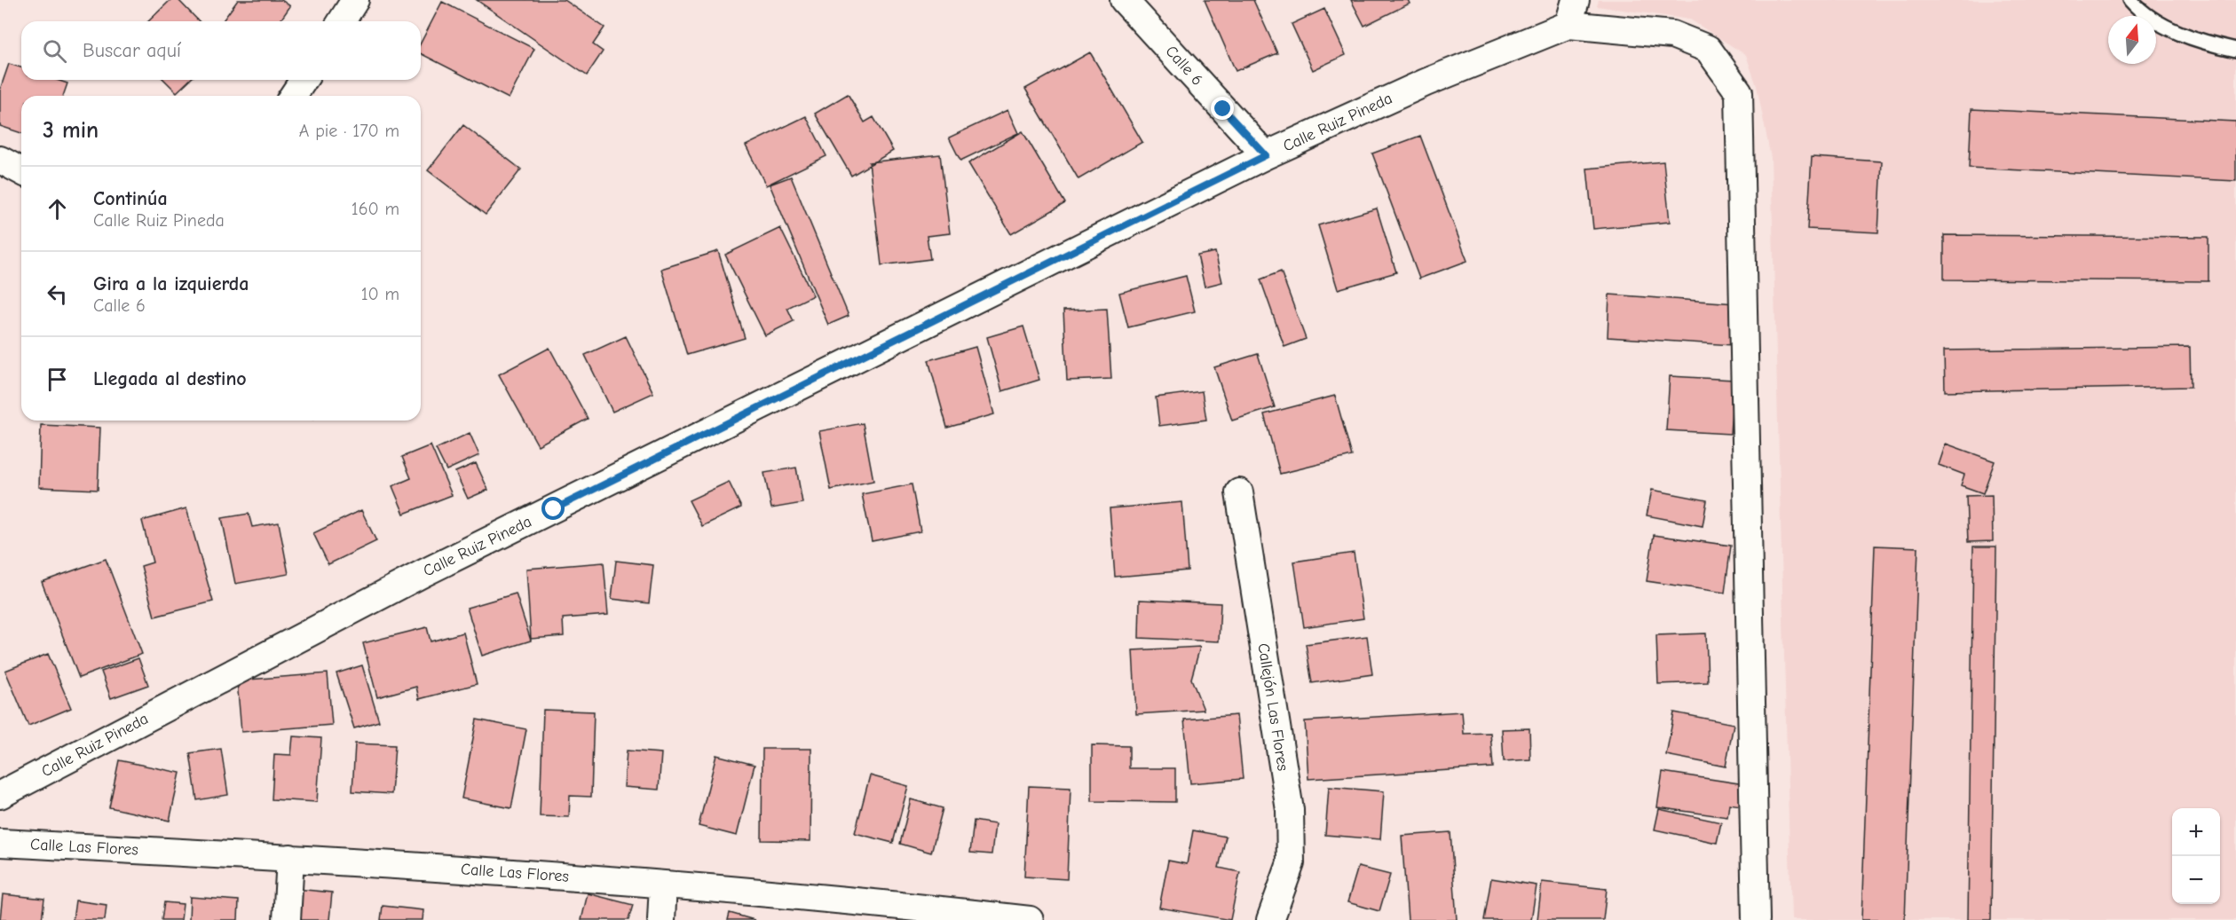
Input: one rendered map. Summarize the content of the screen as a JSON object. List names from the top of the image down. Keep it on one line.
{"streets":{"street":["Calle 6","Calle Ruiz Pineda","Callejón Las Flores","Calle Las Flores"]},"crossings":[["Calle 6","Calle Ruiz Pineda"]],"north":"top","page":{"search":"Buscar aquí","heading":["3 min","A pie · 170 m"],"list":[["Continúa","Calle Ruiz Pineda","160 m"],["Gira a la izquierda","Calle 6","10 m"],"Llegada al destino"],"map_buttons":["+","−"]}}
